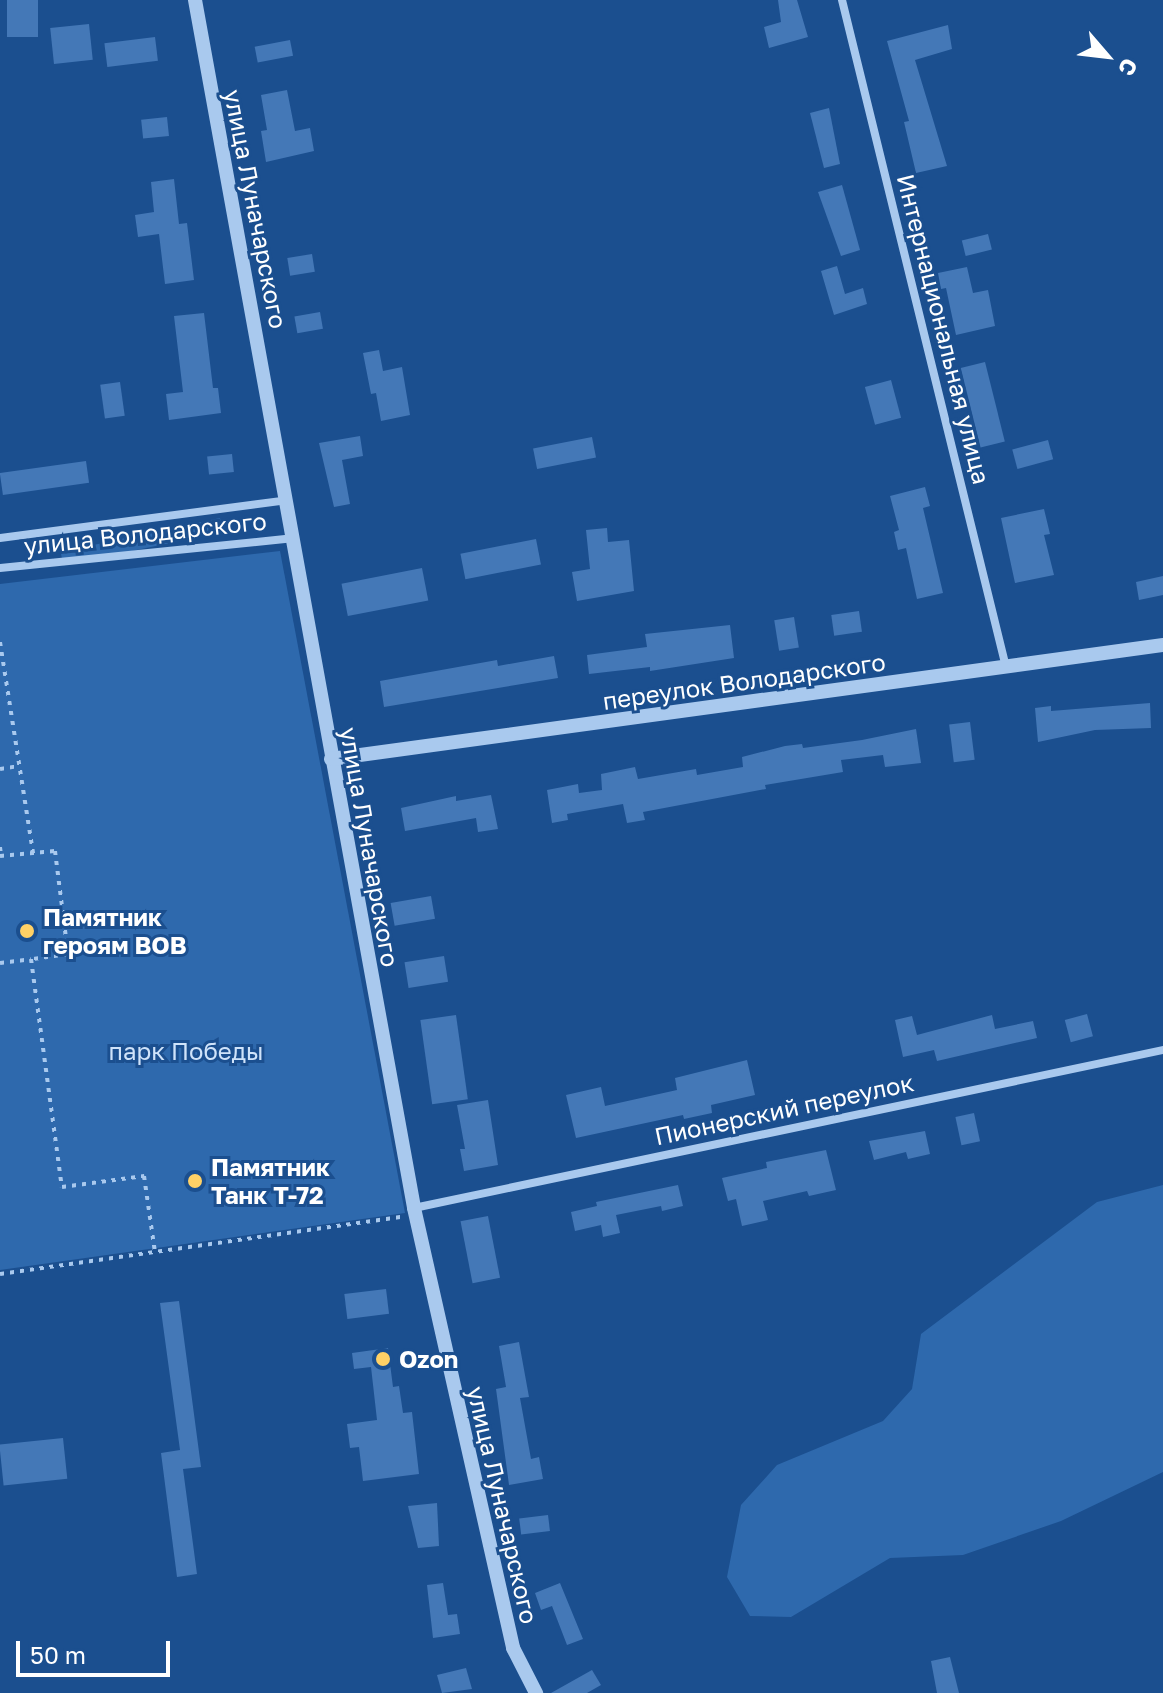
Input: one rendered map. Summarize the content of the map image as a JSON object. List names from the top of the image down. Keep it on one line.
{"streets":{"street":["улица Луначарского","Интернациональная улица","улица Володарского","переулок Володарского","Пионерский переулок"]},"crossings":[["улица Луначарского","улица Володарского"],["улица Луначарского","переулок Володарского"],["улица Луначарского","Пионерский переулок"],["Интернациональная улица","переулок Володарского"]],"parks":["парк Победы"],"places":["Памятник героям ВОВ","Памятник Танк Т-72","Ozon"],"scale_bar":"50 m","north":"bottom right"}
